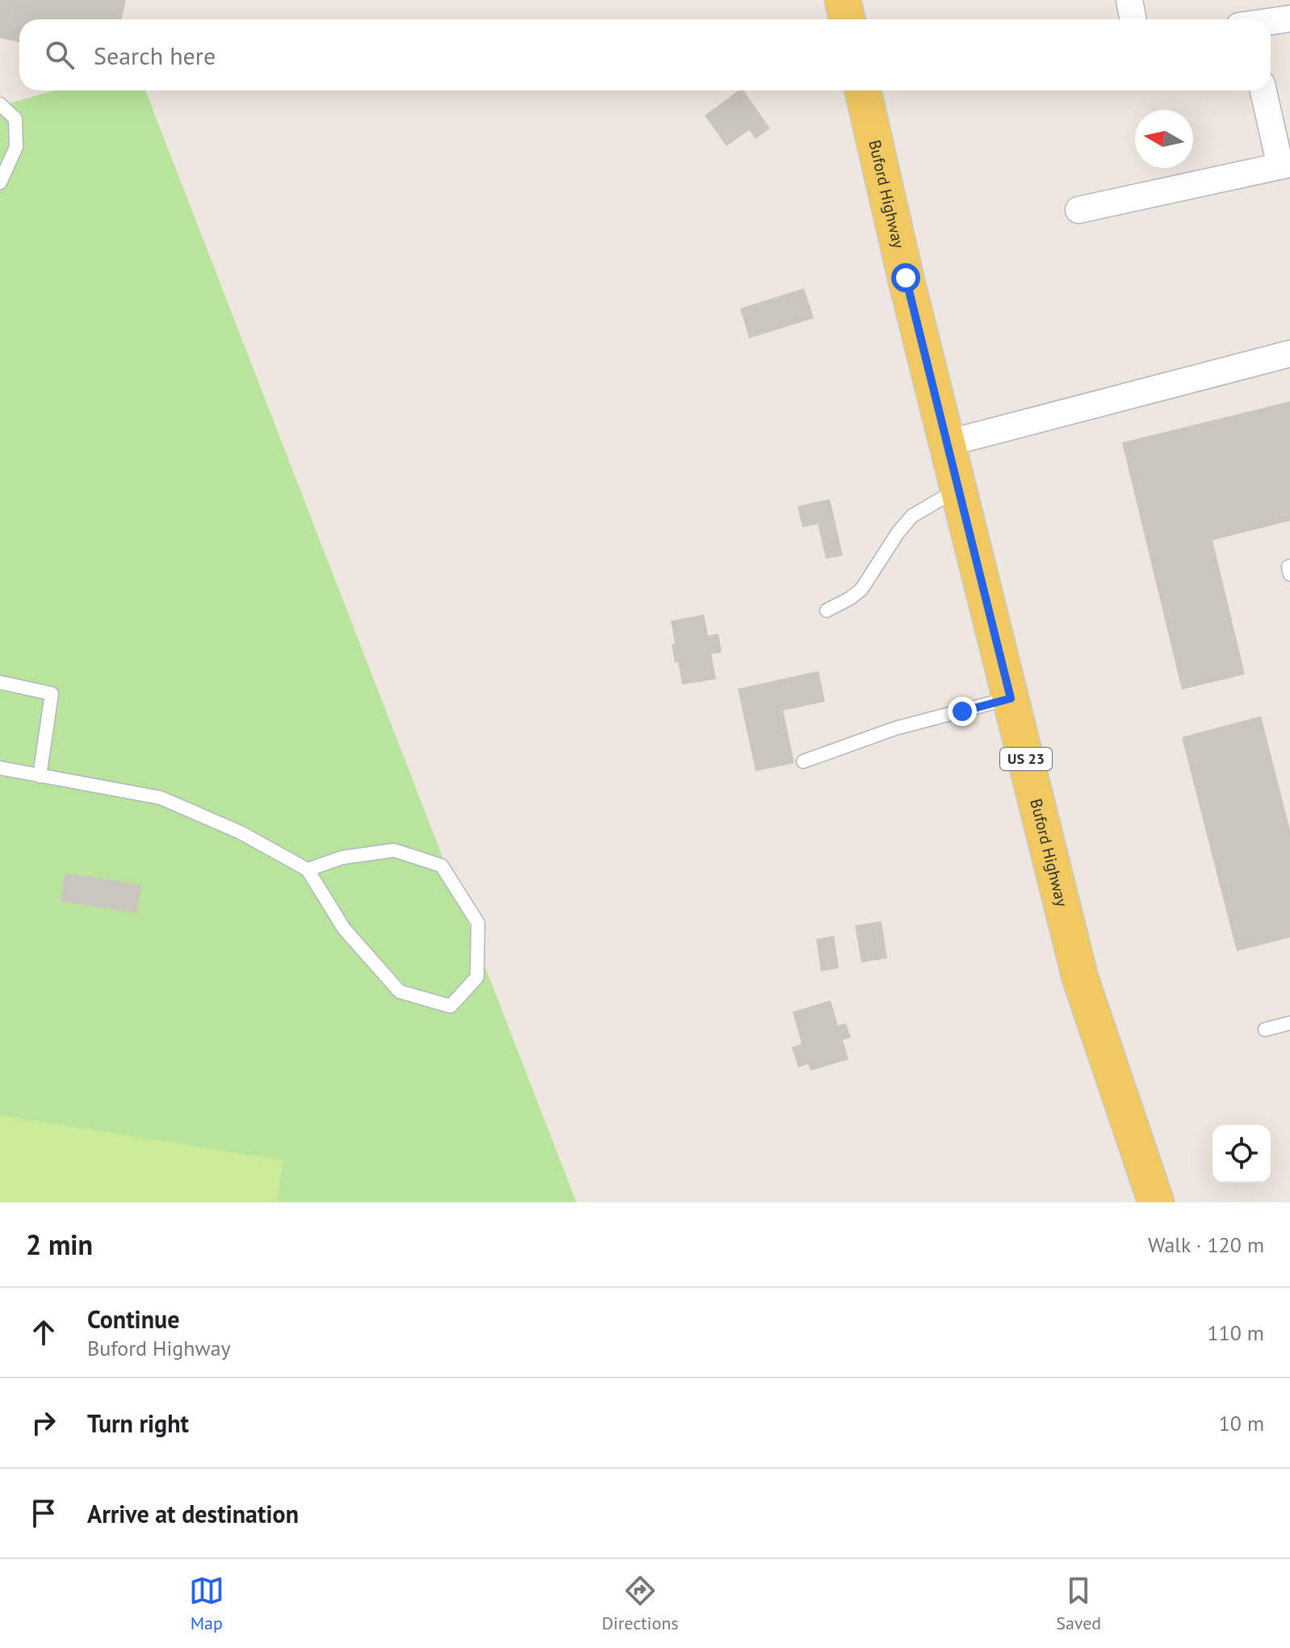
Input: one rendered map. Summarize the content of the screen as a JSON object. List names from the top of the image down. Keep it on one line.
{"streets":{"main road":["Buford Highway","US 23"]},"north":"left","page":{"search":"Search here","heading":["2 min","Walk · 120 m"],"list":[["Continue","Buford Highway","110 m"],["Turn right","10 m"],"Arrive at destination"],"nav":["Map","Directions","Saved"]}}
